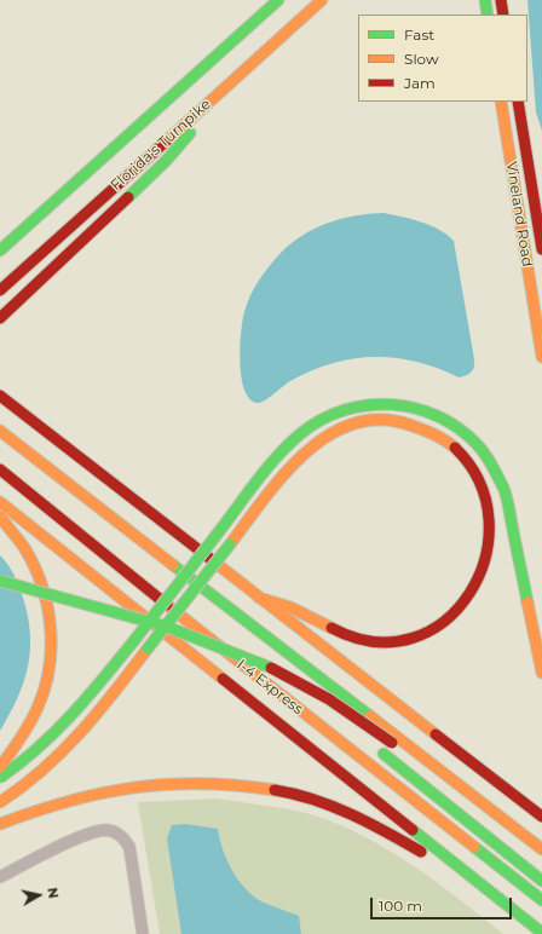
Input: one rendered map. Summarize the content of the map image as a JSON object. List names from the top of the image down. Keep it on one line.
{"streets":{"main road":["Florida's Turnpike","Vineland Road","I-4 Express"]},"legend":["Fast","Slow","Jam"],"scale_bar":"100 m","north":"right"}
